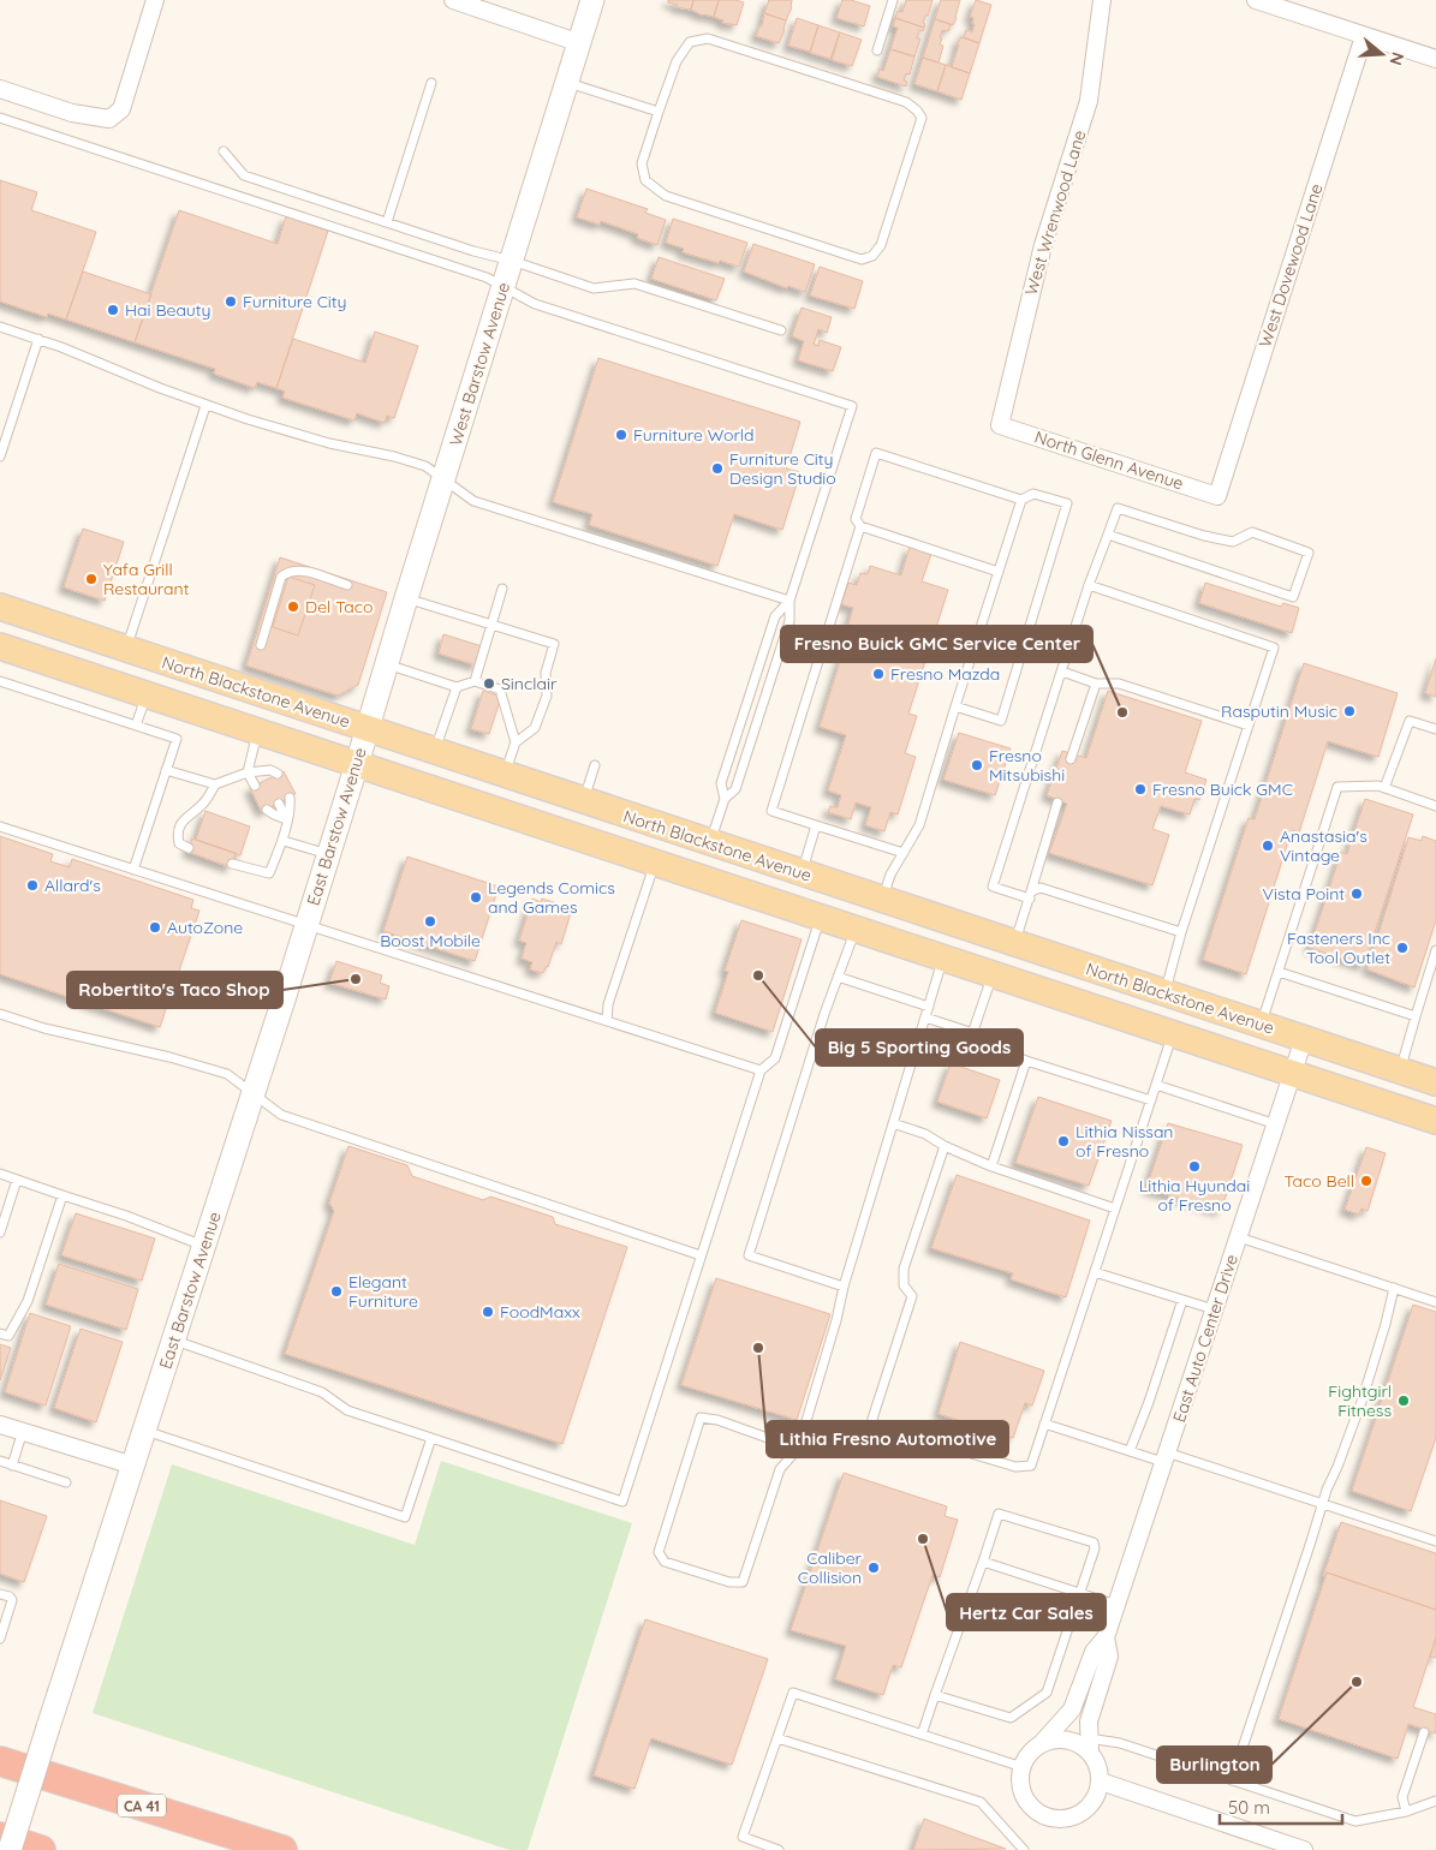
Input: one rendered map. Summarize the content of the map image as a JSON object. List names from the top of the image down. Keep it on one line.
{"streets":{"highway":["CA 41"],"main road":["West Barstow Avenue","North Blackstone Avenue","East Barstow Avenue"],"street":["West Wrenwood Lane","West Dovewood Lane","North Glenn Avenue","East Auto Center Drive"]},"crossings":[["West Wrenwood Lane","North Glenn Avenue"],["West Dovewood Lane","North Glenn Avenue"],["West Barstow Avenue","North Blackstone Avenue"],["West Barstow Avenue","East Barstow Avenue"],["North Blackstone Avenue","East Barstow Avenue"],["North Blackstone Avenue","East Auto Center Drive"]],"places":["Furniture City","Hai Beauty","Furniture World","Furniture City Design Studio","Yafa Grill Restaurant","Del Taco","Fresno Mazda","Sinclair","Rasputin Music","Fresno Buick GMC Service Center","Fresno Mitsubishi","Fresno Buick GMC","Anastasia's Vintage","Allard's","Vista Point","Legends Comics and Games","Boost Mobile","AutoZone","Fasteners Inc Tool Outlet","Big 5 Sporting Goods","Robertito's Taco Shop","Lithia Nissan of Fresno","Lithia Hyundai of Fresno","Taco Bell","Elegant Furniture","FoodMaxx","Lithia Fresno Automotive","Fightgirl Fitness","Hertz Car Sales","Caliber Collision","Burlington"],"scale_bar":"50 m","north":"right"}
